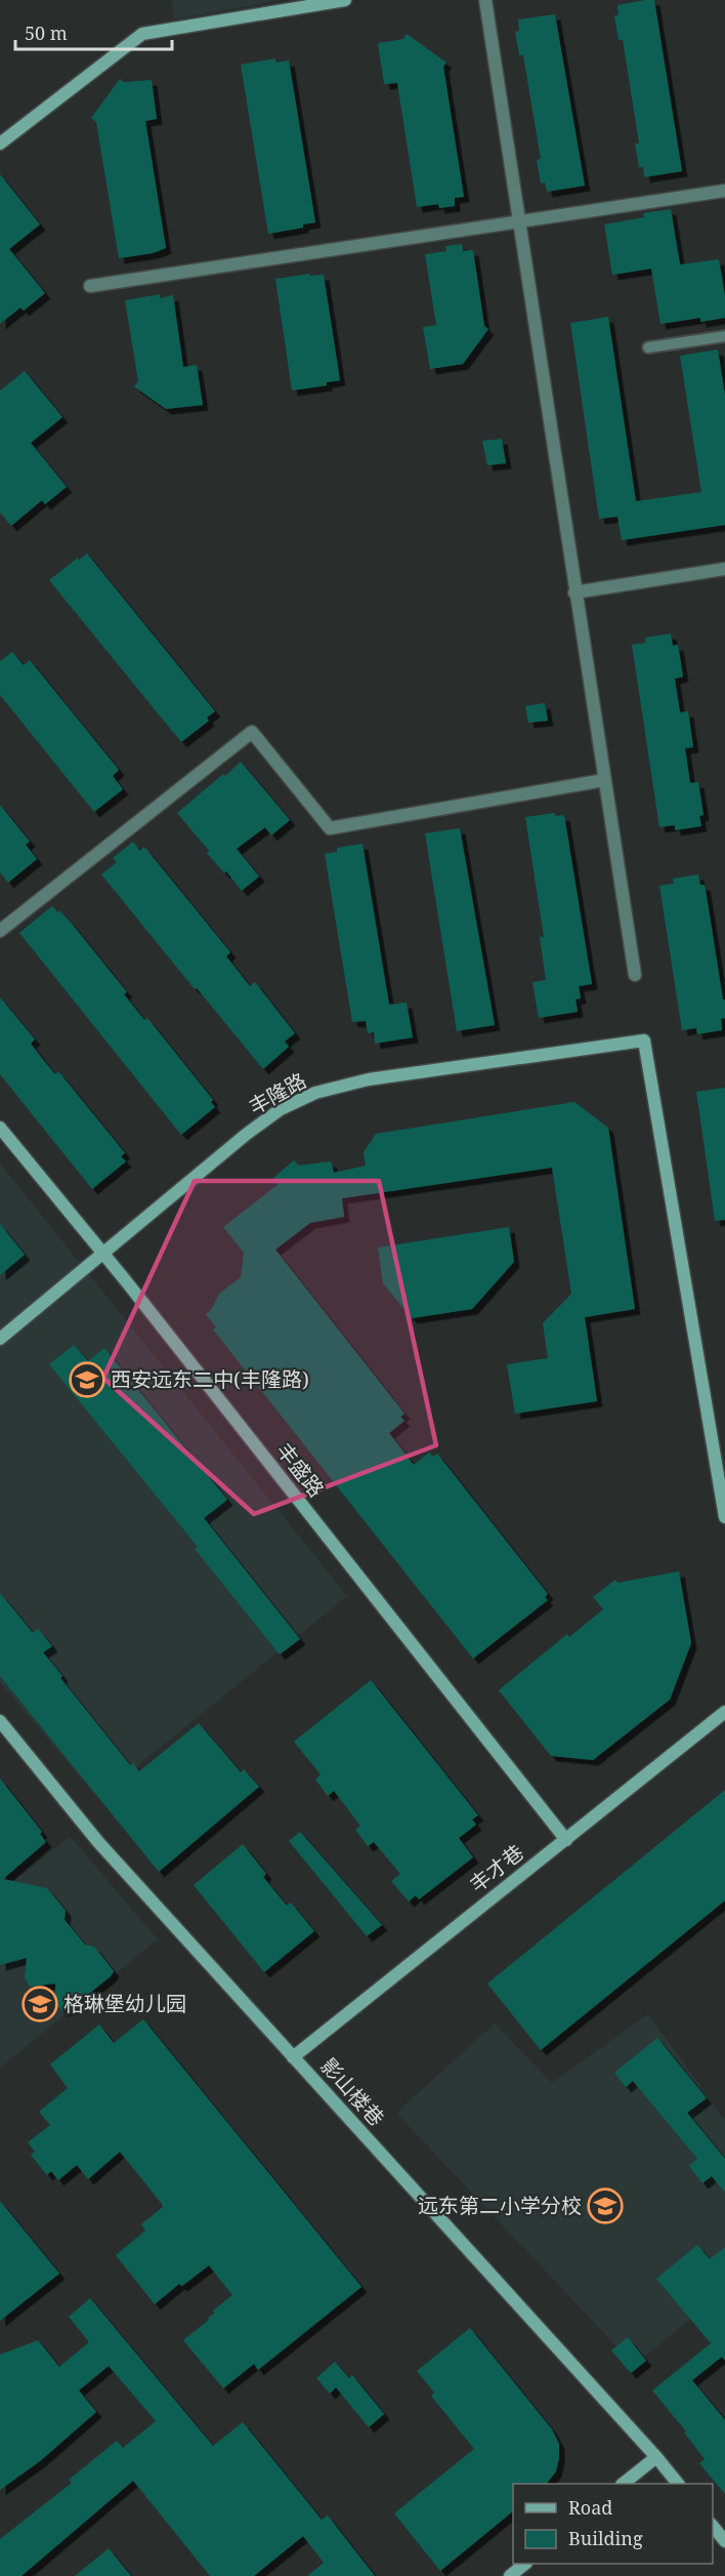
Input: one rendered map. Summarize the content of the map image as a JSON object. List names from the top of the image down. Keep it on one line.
{"streets":{"street":["丰隆路","丰盛路","丰才巷","影山楼巷"]},"crossings":[["丰隆路","丰盛路"],["丰盛路","丰才巷"],["丰才巷","影山楼巷"]],"places":{"school or university":["西安远东二中(丰隆路)","格琳堡幼儿园","远东第二小学分校"]},"legend":["Road","Building"],"scale_bar":"50 m"}
